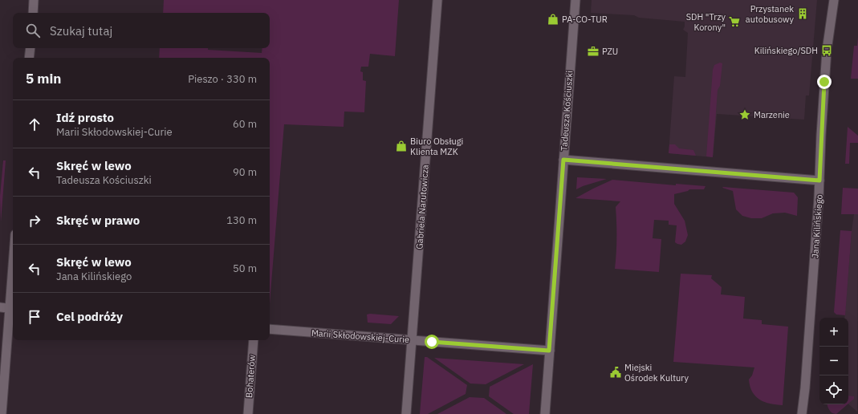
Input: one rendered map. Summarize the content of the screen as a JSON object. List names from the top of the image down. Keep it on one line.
{"streets":{"street":["Tadeusza Kościuszki","Gabriela Narutowicza","Jana Kilińskiego","Marii Skłodowskiej-Curie","Bohaterów"]},"crossings":[["Tadeusza Kościuszki","Marii Skłodowskiej-Curie"],["Gabriela Narutowicza","Marii Skłodowskiej-Curie"]],"places":{"building":["Przystanek autobusowy"],"shop":["PA-CO-TUR","Biuro Obsługi Klienta MZK"],"supermarket":["SDH \"Trzy Korony\""],"bus stop":["Kilińskiego/SDH"],"office":["PZU"],"place":["Marzenie"],"public building":["Miejski Ośrodek Kultury"]},"page":{"search":"Szukaj tutaj","heading":["5 min","Pieszo · 330 m"],"list":[["Idź prosto","Marii Skłodowskiej-Curie","60 m"],["Skręć w lewo","Tadeusza Kościuszki","90 m"],["Skręć w prawo","130 m"],["Skręć w lewo","Jana Kilińskiego","50 m"],"Cel podróży"],"map_buttons":["+","−"]}}
